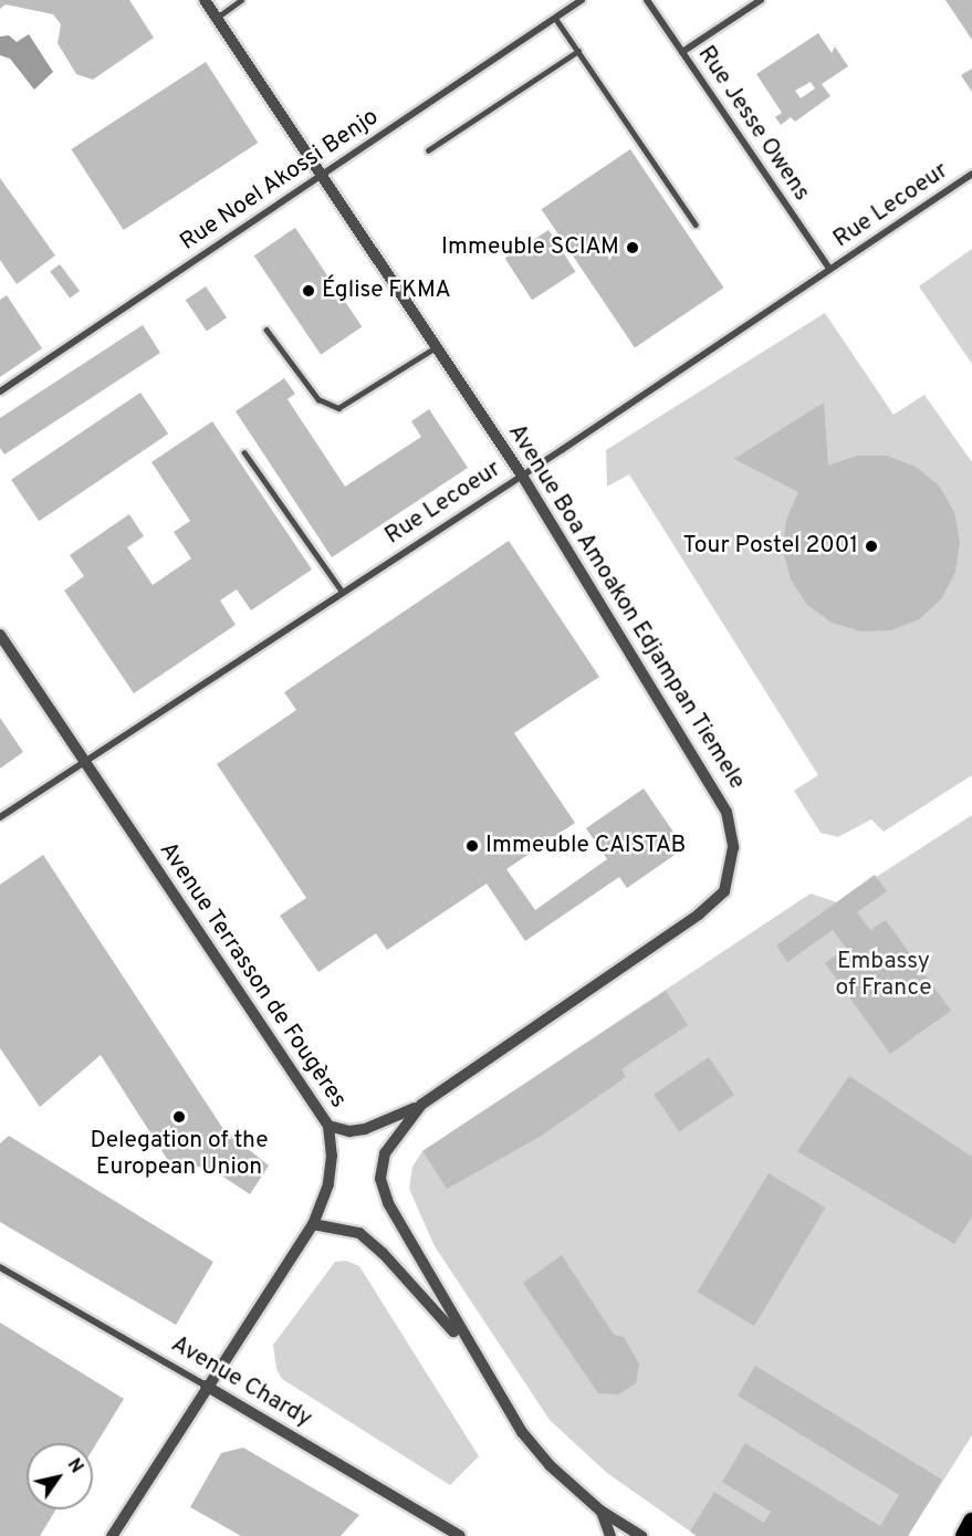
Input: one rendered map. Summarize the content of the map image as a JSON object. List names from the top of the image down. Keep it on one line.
{"streets":{"street":["Rue Jesse Owens","Rue Noel Akossi Benjo","Rue Lecoeur","Avenue Boa Amoakon Edjampan Tiemele","Avenue Terrasson de Fougères","Avenue Chardy"]},"crossings":[["Rue Jesse Owens","Rue Lecoeur"],["Rue Noel Akossi Benjo","Avenue Boa Amoakon Edjampan Tiemele"],["Rue Lecoeur","Avenue Boa Amoakon Edjampan Tiemele"],["Rue Lecoeur","Avenue Terrasson de Fougères"],["Avenue Terrasson de Fougères","Avenue Chardy"]],"parks":["Embassy of France"],"places":["Immeuble SCIAM","Église FKMA","Tour Postel 2001","Immeuble CAISTAB","Delegation of the European Union"],"north":"top right"}
